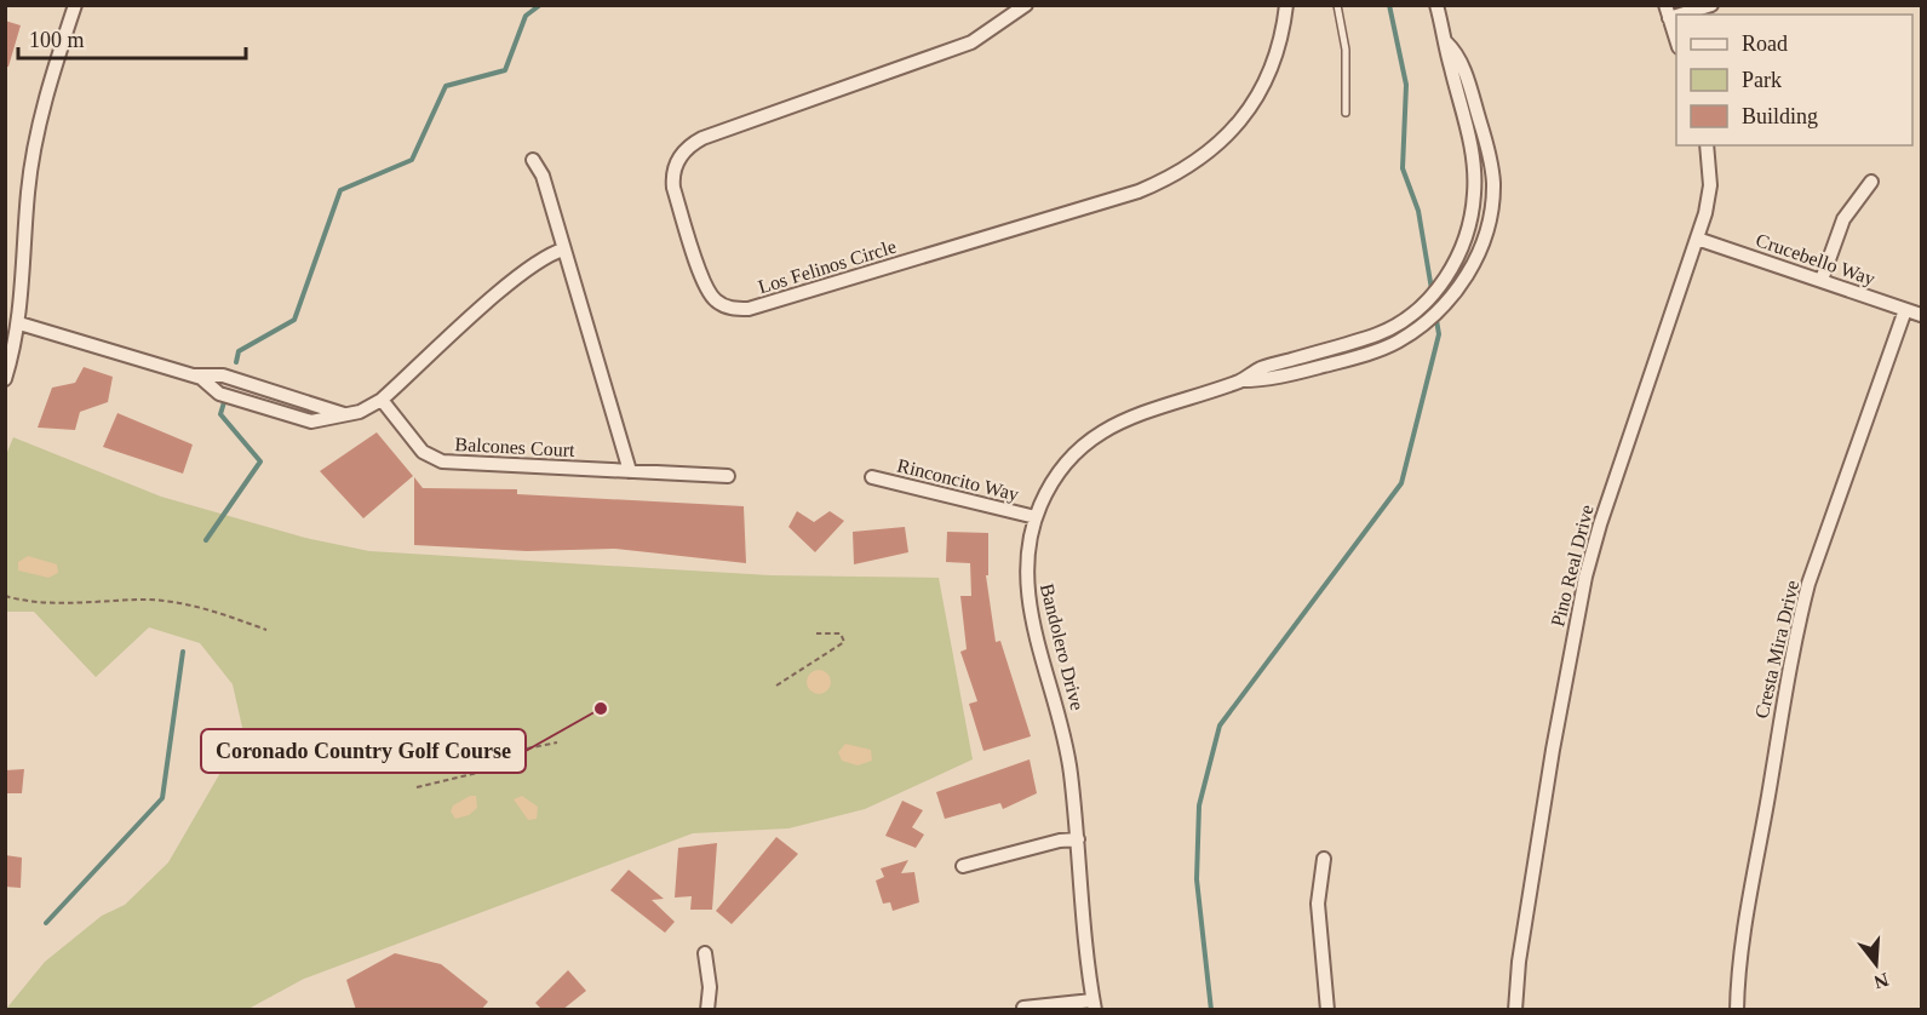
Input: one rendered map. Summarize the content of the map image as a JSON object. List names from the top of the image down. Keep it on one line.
{"streets":{"street":["Crucebello Way","Los Felinos Circle","Balcones Court","Rinconcito Way","Pino Real Drive","Bandolero Drive","Cresta Mira Drive"]},"crossings":[["Crucebello Way","Pino Real Drive"],["Crucebello Way","Cresta Mira Drive"],["Rinconcito Way","Bandolero Drive"]],"places":["Coronado Country Golf Course"],"legend":["Road","Park","Building"],"scale_bar":"100 m","north":"bottom"}
